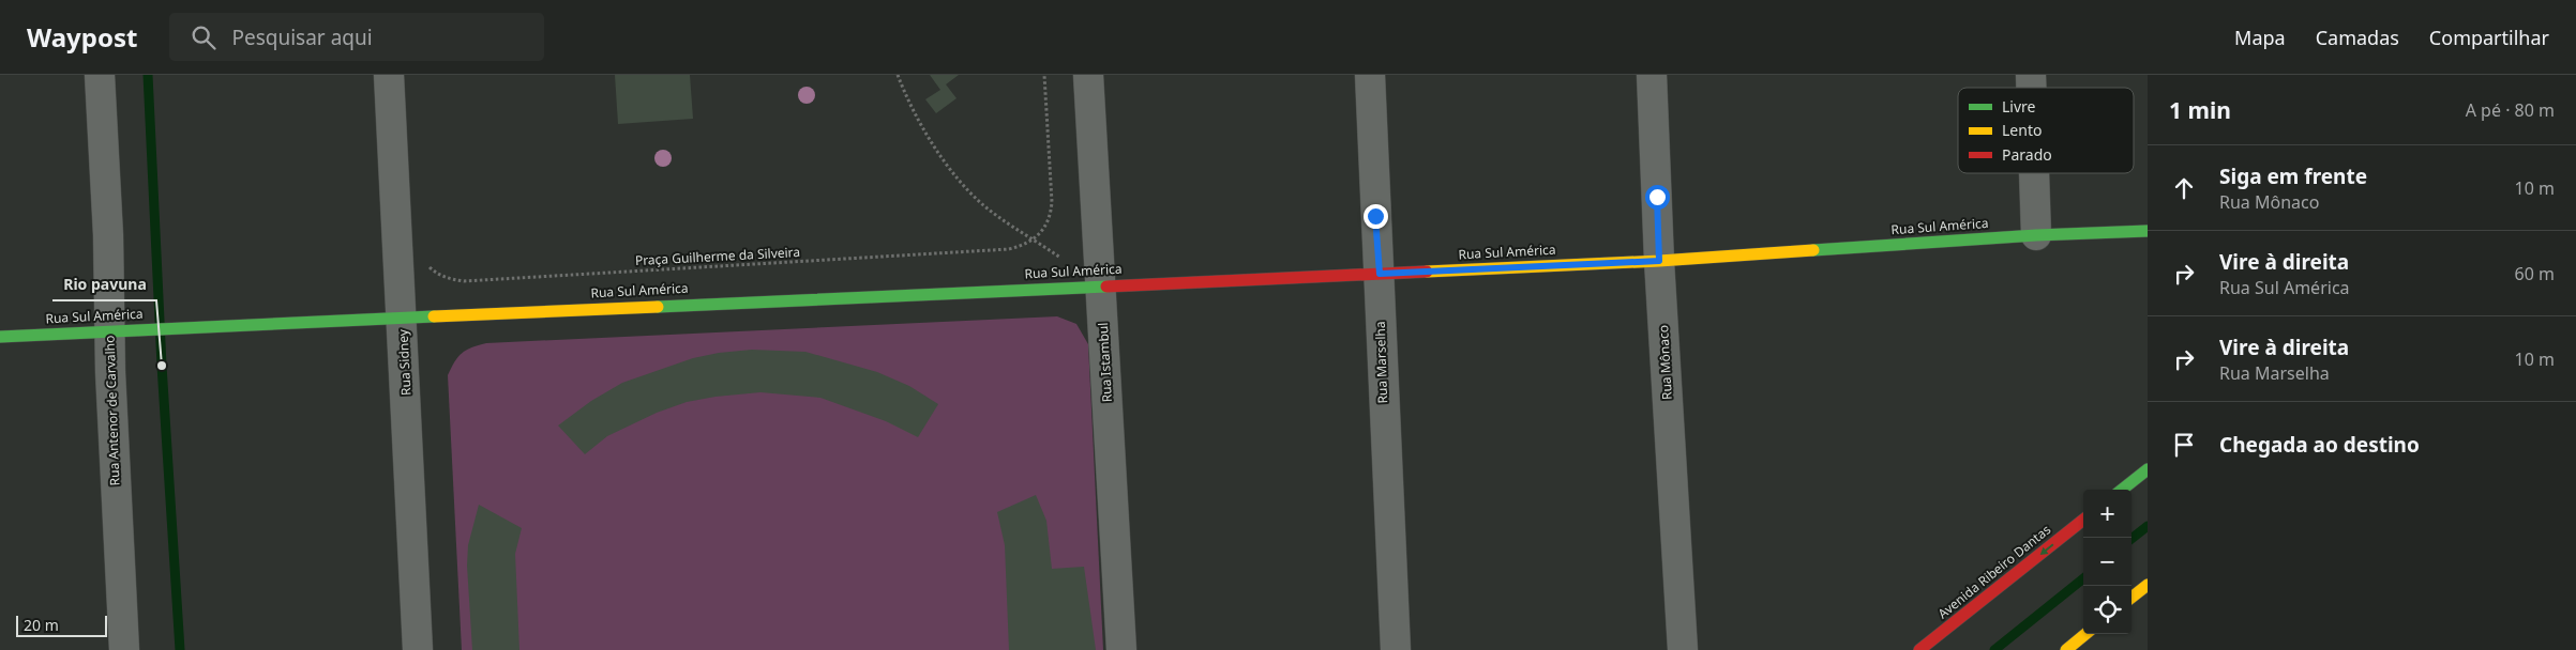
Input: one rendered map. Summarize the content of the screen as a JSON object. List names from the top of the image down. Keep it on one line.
{"streets":{"street":["Rua Sul América","Rua Sidney","Rua Istambul","Rua Marselha","Rua Mônaco","Rua Antenor de Carvalho","Avenida Ribeiro Dantas"],"path":["Praça Guilherme da Silveira"]},"crossings":[["Rua Sul América","Rua Sidney"],["Rua Sul América","Rua Istambul"],["Rua Sul América","Rua Marselha"],["Rua Sul América","Rua Mônaco"],["Rua Sul América","Rua Antenor de Carvalho"]],"one_way":["Avenida Ribeiro Dantas"],"places":["Rio pavuna"],"legend":["Livre","Lento","Parado"],"scale_bar":"20 m","page":{"header":"Waypost","search":"Pesquisar aqui","nav":["Mapa","Camadas","Compartilhar"],"heading":["1 min","A pé · 80 m"],"list":[["Siga em frente","Rua Mônaco","10 m"],["Vire à direita","Rua Sul América","60 m"],["Vire à direita","Rua Marselha","10 m"],"Chegada ao destino"],"map_buttons":["+","−"],"scale":"20 m"}}
